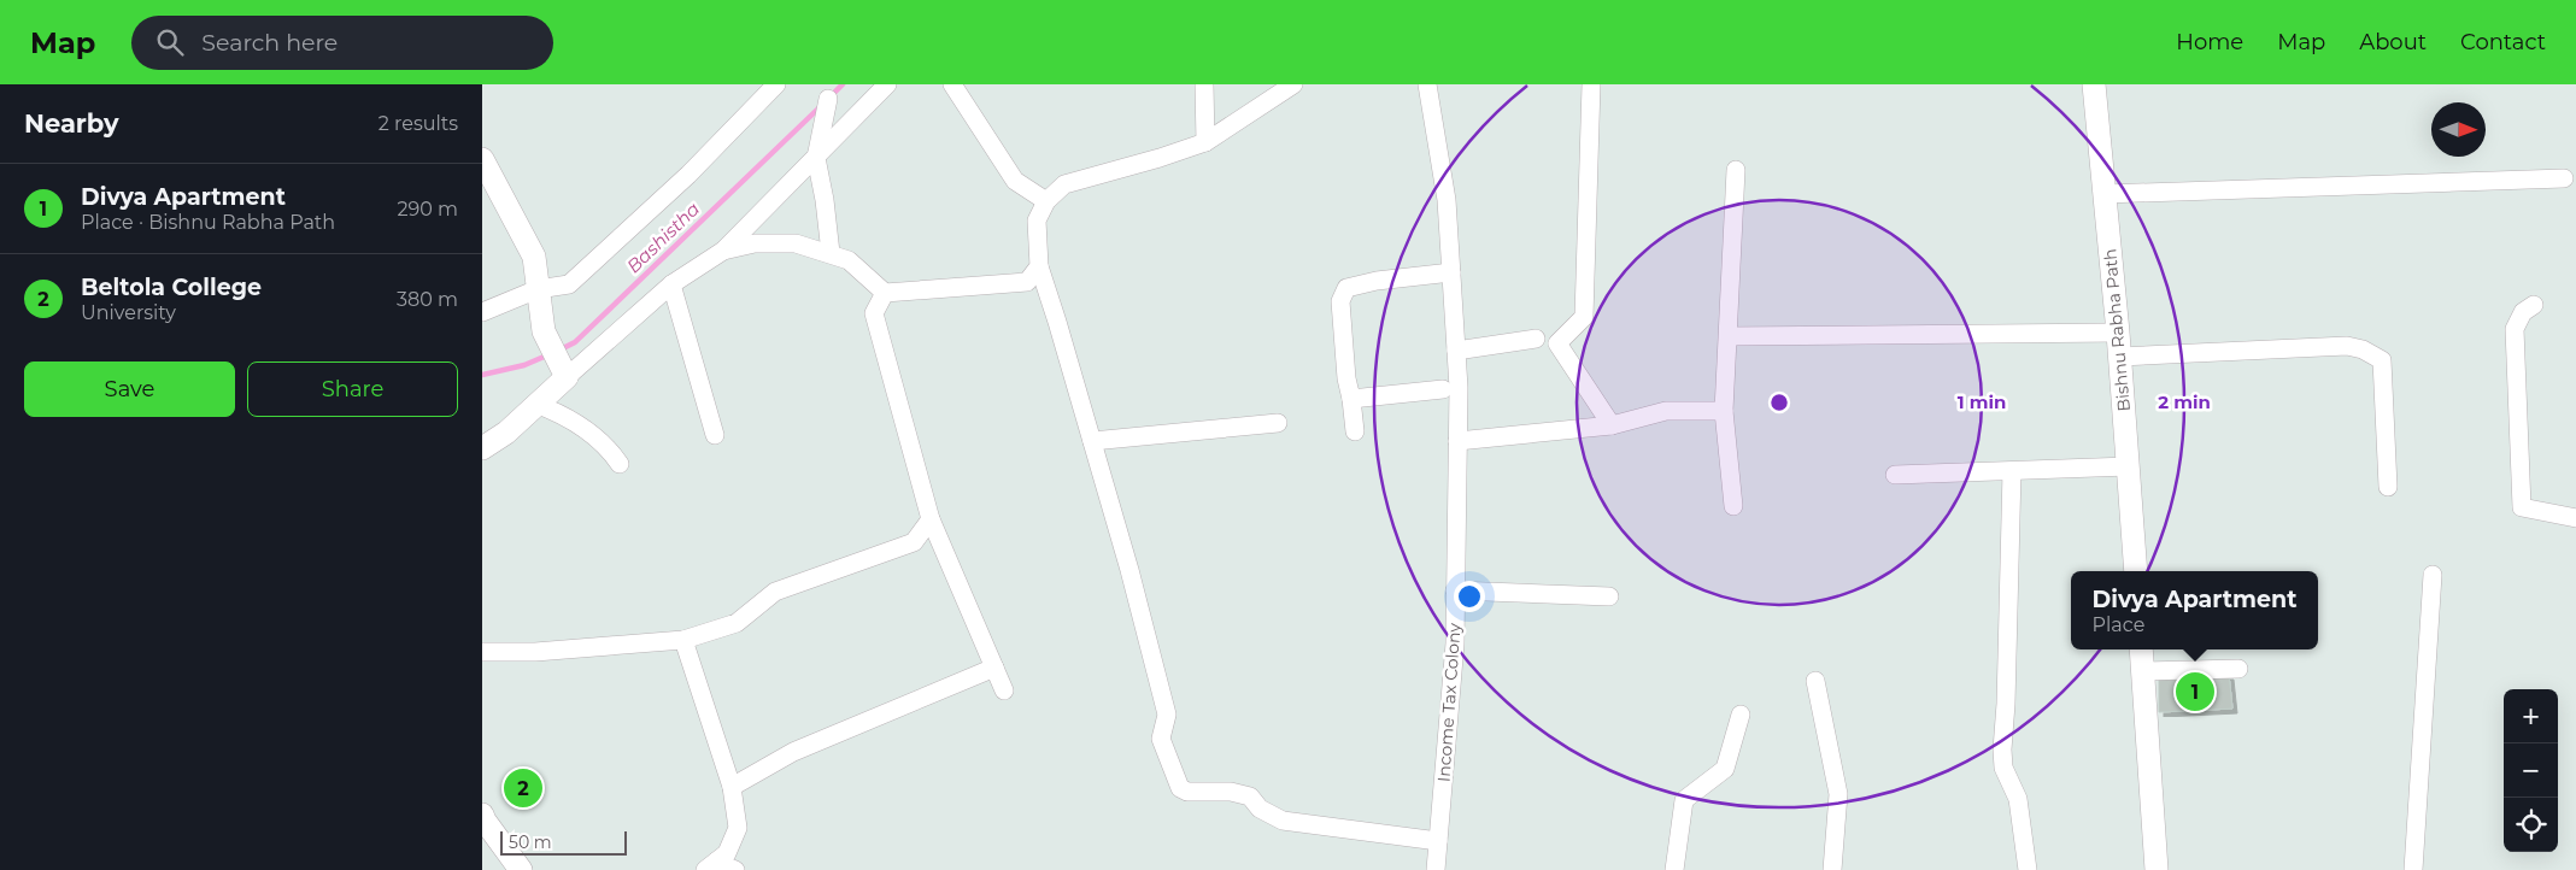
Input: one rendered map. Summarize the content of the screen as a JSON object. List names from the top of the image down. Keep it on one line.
{"streets":{"street":["Bishnu Rabha Path","Income Tax Colony"]},"water":["Bashistha"],"scale_bar":"50 m","north":"right","page":{"header":"Map","search":"Search here","nav":["Home","Map","About","Contact"],"heading":["Nearby","2 results"],"list":[{"mark":"1","name":"Divya Apartment","note":"Place · Bishnu Rabha Path","value":"290 m"},{"mark":"2","name":"Beltola College","note":"University","value":"380 m"}],"buttons":["Save","Share"],"popup":["Divya Apartment","Place"],"pins":["1","2"],"map_buttons":["+","−"],"scale":"50 m"},"rings":["1 min","2 min"]}
